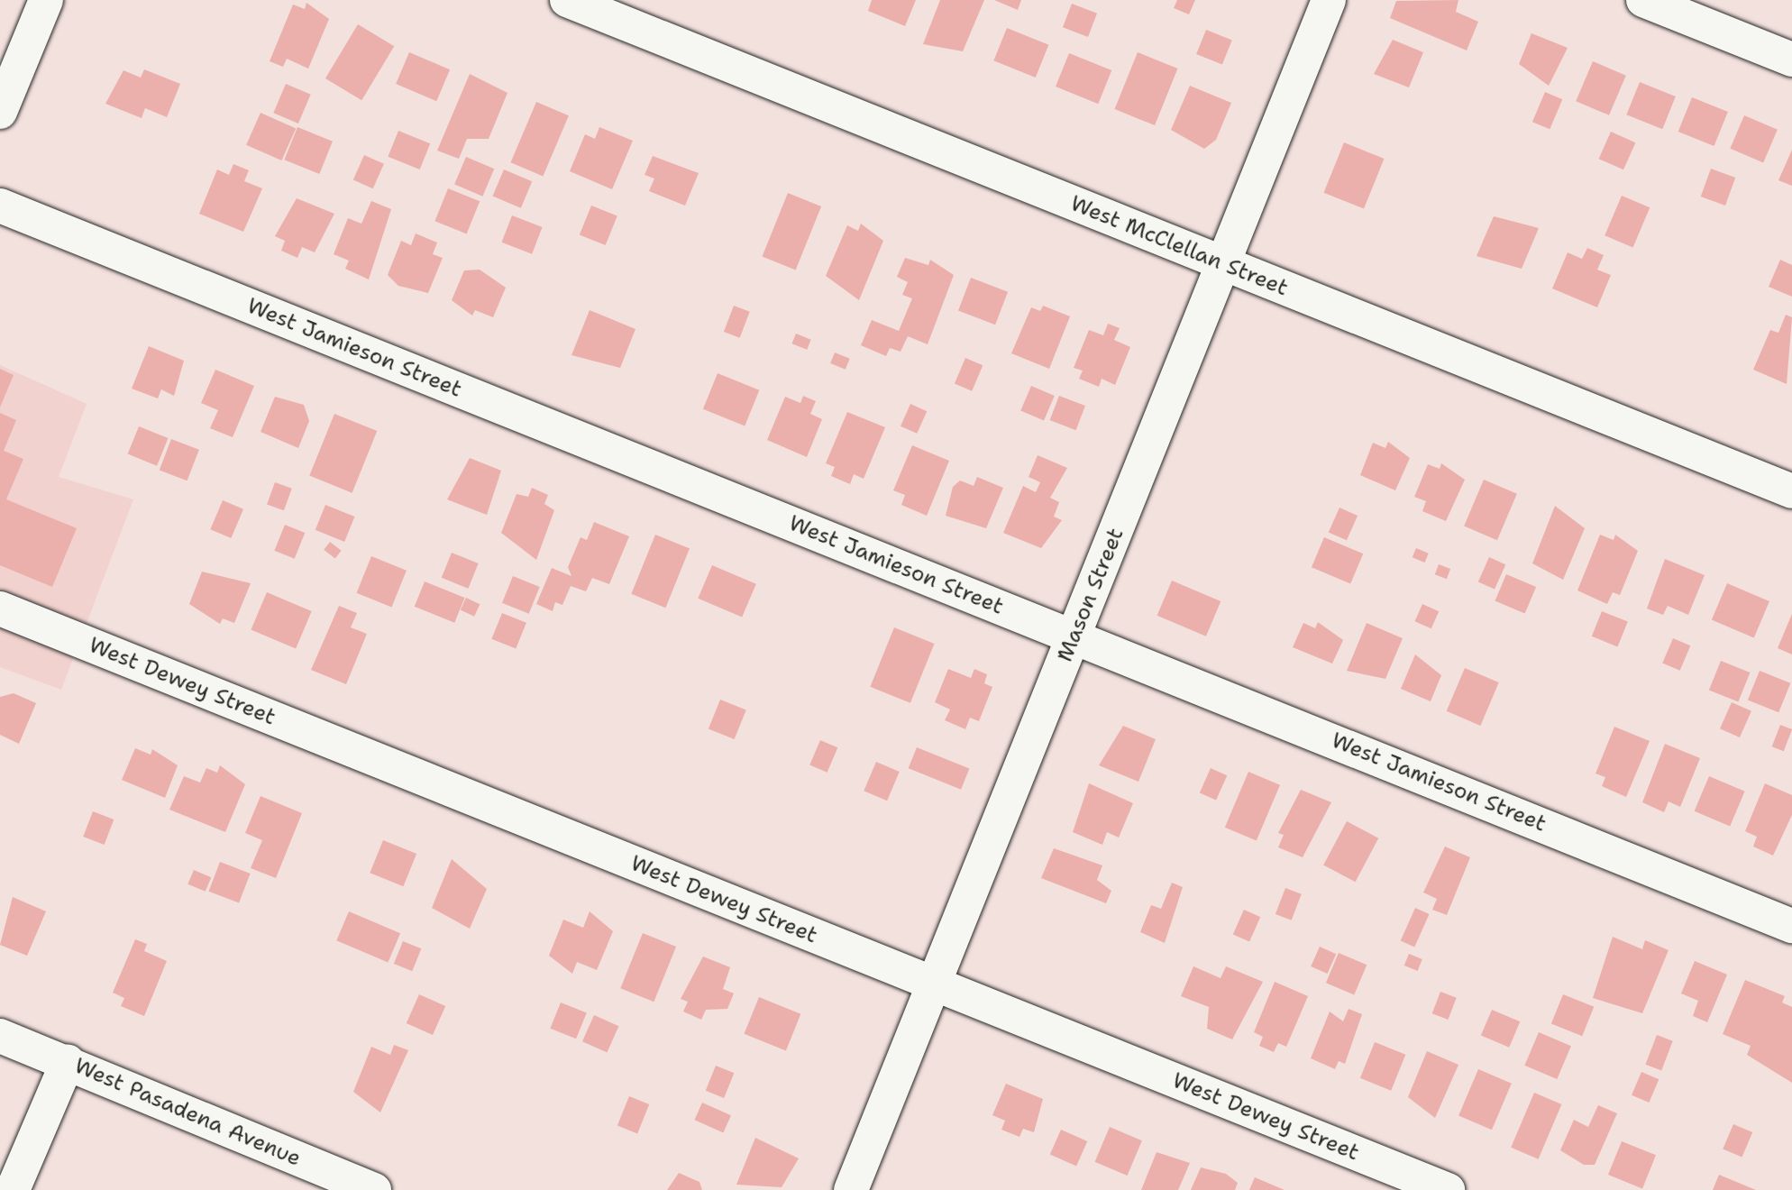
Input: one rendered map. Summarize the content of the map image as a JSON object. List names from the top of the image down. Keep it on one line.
{"streets":{"street":["West McClellan Street","West Jamieson Street","Mason Street","West Dewey Street","West Pasadena Avenue"]},"crossings":[["West McClellan Street","Mason Street"],["West Jamieson Street","Mason Street"],["Mason Street","West Dewey Street"]]}
